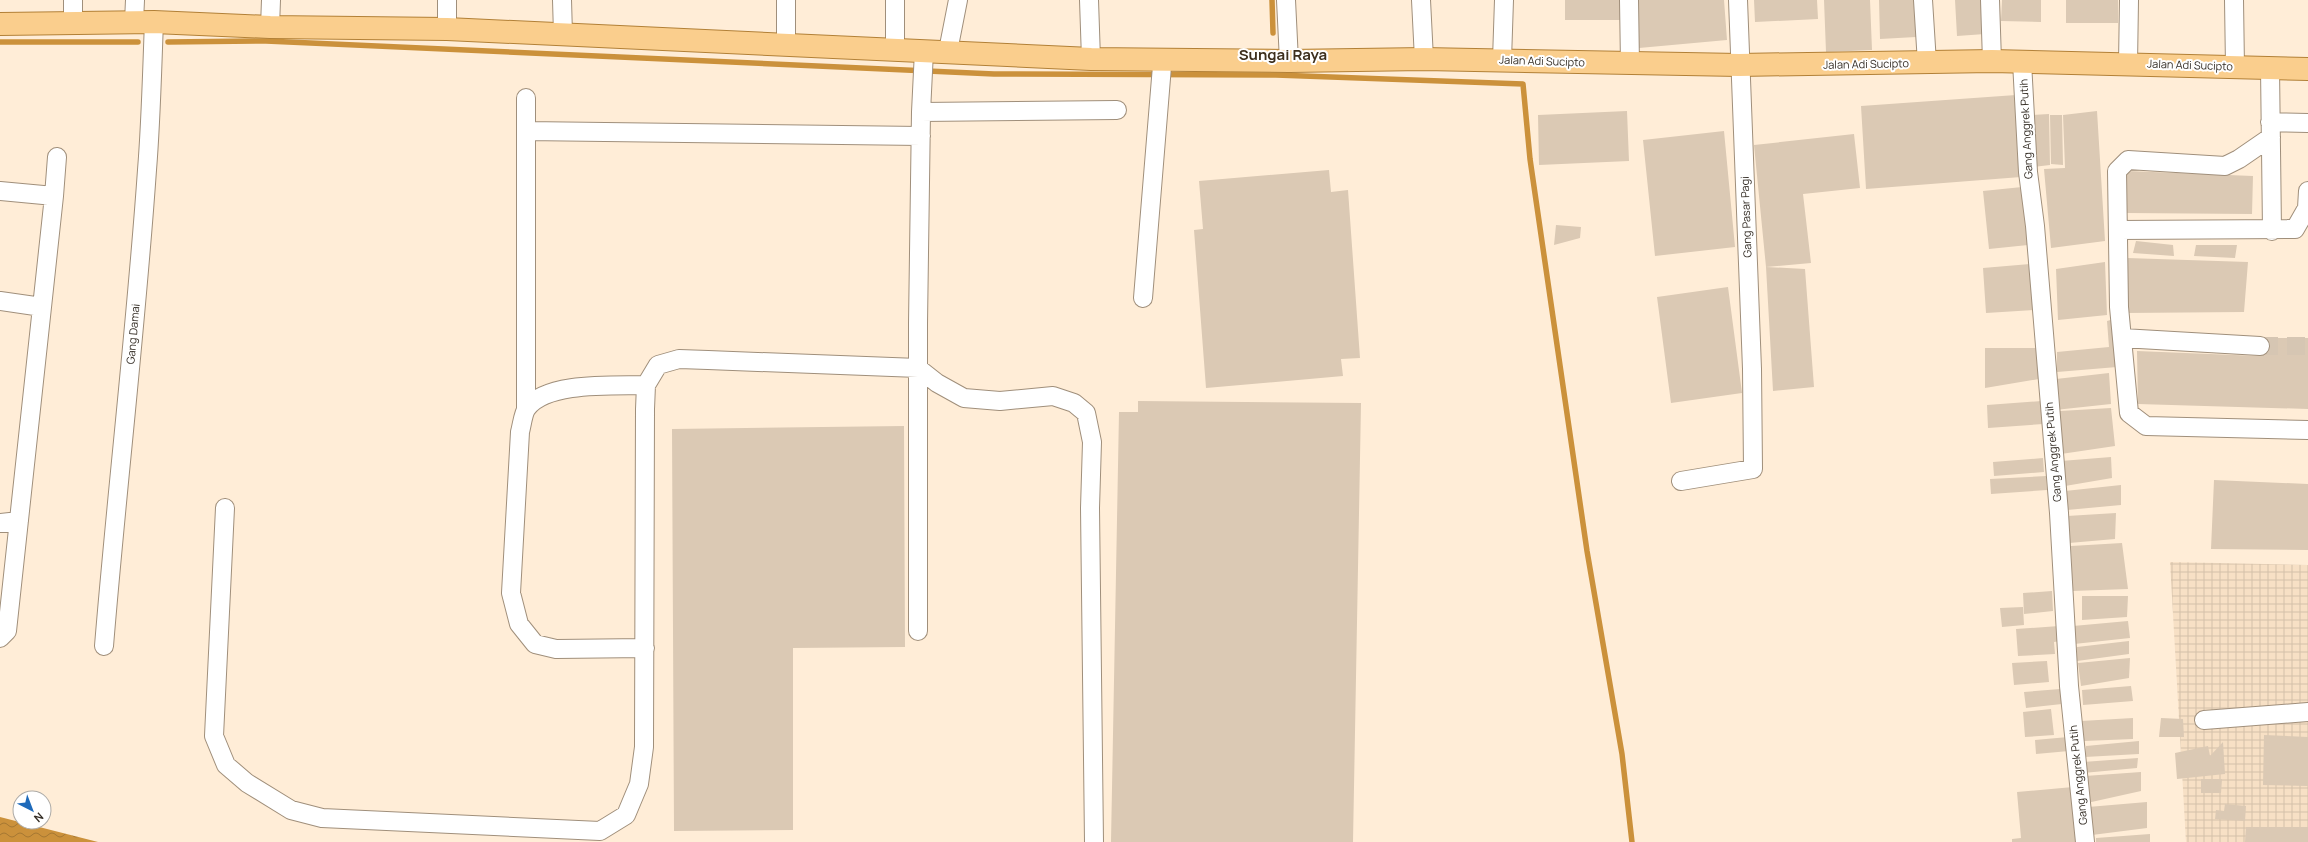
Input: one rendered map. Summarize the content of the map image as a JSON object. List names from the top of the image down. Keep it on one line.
{"streets":{"main road":["Jalan Adi Sucipto"],"street":["Gang Anggrek Putih","Gang Pasar Pagi","Gang Damai"]},"crossings":[["Jalan Adi Sucipto","Gang Anggrek Putih"],["Jalan Adi Sucipto","Gang Pasar Pagi"],["Jalan Adi Sucipto","Gang Damai"]],"districts":["Sungai Raya"],"north":"bottom right"}
